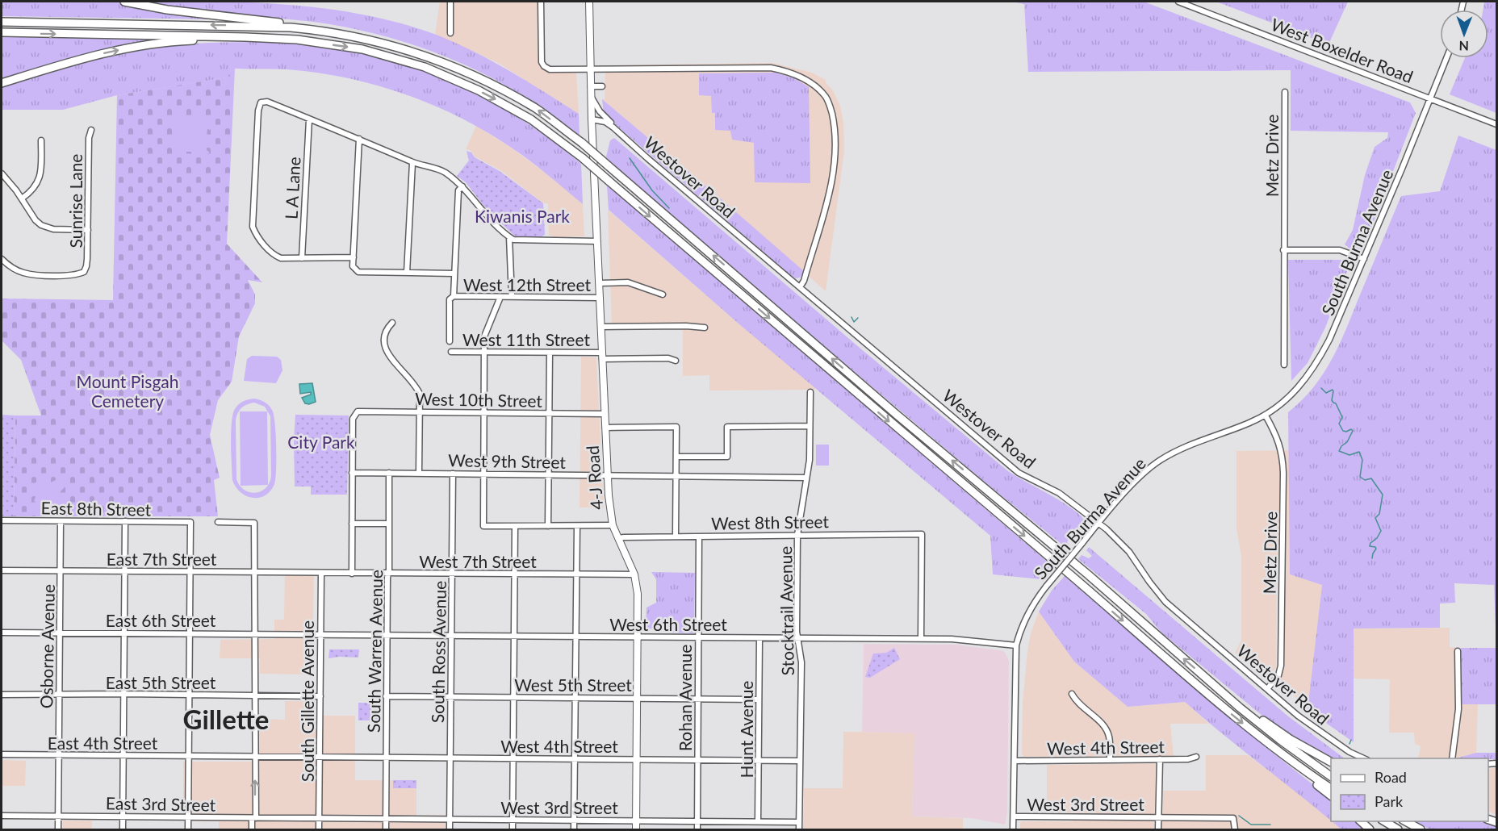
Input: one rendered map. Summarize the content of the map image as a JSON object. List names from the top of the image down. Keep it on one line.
{"streets":{"main road":["4-J Road"],"street":["West Boxelder Road","Metz Drive","Westover Road","L A Lane","Sunrise Lane","South Burma Avenue","West 12th Street","West 11th Street","West 10th Street","West 9th Street","East 8th Street","West 8th Street","East 7th Street","West 7th Street","Stocktrail Avenue","East 6th Street","West 6th Street","Osborne Avenue","South Warren Avenue","South Ross Avenue","East 5th Street","West 5th Street","Rohan Avenue","South Gillette Avenue","Hunt Avenue","East 4th Street","West 4th Street","East 3rd Street","West 3rd Street"]},"crossings":[["West Boxelder Road","South Burma Avenue"],["Metz Drive","Westover Road"],["Metz Drive","South Burma Avenue"],["Westover Road","South Burma Avenue"],["Westover Road","4-J Road"],["South Burma Avenue","West 6th Street"],["South Burma Avenue","West 4th Street"],["South Burma Avenue","West 3rd Street"],["West 12th Street","4-J Road"],["West 11th Street","4-J Road"],["West 10th Street","West 9th Street"],["West 10th Street","4-J Road"],["West 9th Street","4-J Road"],["West 9th Street","Stocktrail Avenue"],["West 9th Street","South Warren Avenue"],["West 9th Street","South Ross Avenue"],["4-J Road","West 8th Street"],["4-J Road","West 7th Street"],["4-J Road","West 6th Street"],["4-J Road","West 5th Street"],["4-J Road","West 4th Street"],["4-J Road","West 3rd Street"],["East 8th Street","East 7th Street"],["East 8th Street","Osborne Avenue"],["West 8th Street","Stocktrail Avenue"],["West 8th Street","West 6th Street"],["West 8th Street","Rohan Avenue"],["East 7th Street","West 7th Street"],["East 7th Street","Osborne Avenue"],["East 7th Street","South Gillette Avenue"],["West 7th Street","South Warren Avenue"],["West 7th Street","South Ross Avenue"],["West 7th Street","South Gillette Avenue"],["Stocktrail Avenue","West 6th Street"],["Stocktrail Avenue","West 4th Street"],["Stocktrail Avenue","West 3rd Street"],["East 6th Street","West 6th Street"],["East 6th Street","Osborne Avenue"],["East 6th Street","South Gillette Avenue"],["West 6th Street","South Warren Avenue"],["West 6th Street","South Ross Avenue"],["West 6th Street","Rohan Avenue"],["West 6th Street","South Gillette Avenue"],["West 6th Street","Hunt Avenue"],["Osborne Avenue","East 5th Street"],["Osborne Avenue","East 4th Street"],["Osborne Avenue","East 3rd Street"],["South Warren Avenue","West 5th Street"],["South Warren Avenue","West 4th Street"],["South Warren Avenue","West 3rd Street"],["South Ross Avenue","West 5th Street"],["South Ross Avenue","West 4th Street"],["South Ross Avenue","West 3rd Street"],["East 5th Street","South Gillette Avenue"],["West 5th Street","Rohan Avenue"],["West 5th Street","Hunt Avenue"],["Rohan Avenue","West 4th Street"],["Rohan Avenue","West 3rd Street"],["South Gillette Avenue","East 4th Street"],["South Gillette Avenue","West 4th Street"],["South Gillette Avenue","East 3rd Street"],["South Gillette Avenue","West 3rd Street"],["Hunt Avenue","West 4th Street"],["Hunt Avenue","West 3rd Street"],["East 4th Street","West 4th Street"],["East 3rd Street","West 3rd Street"]],"districts":["Gillette"],"parks":["Kiwanis Park","Mount Pisgah Cemetery","City Park"],"legend":["Road","Park"],"north":"bottom"}
